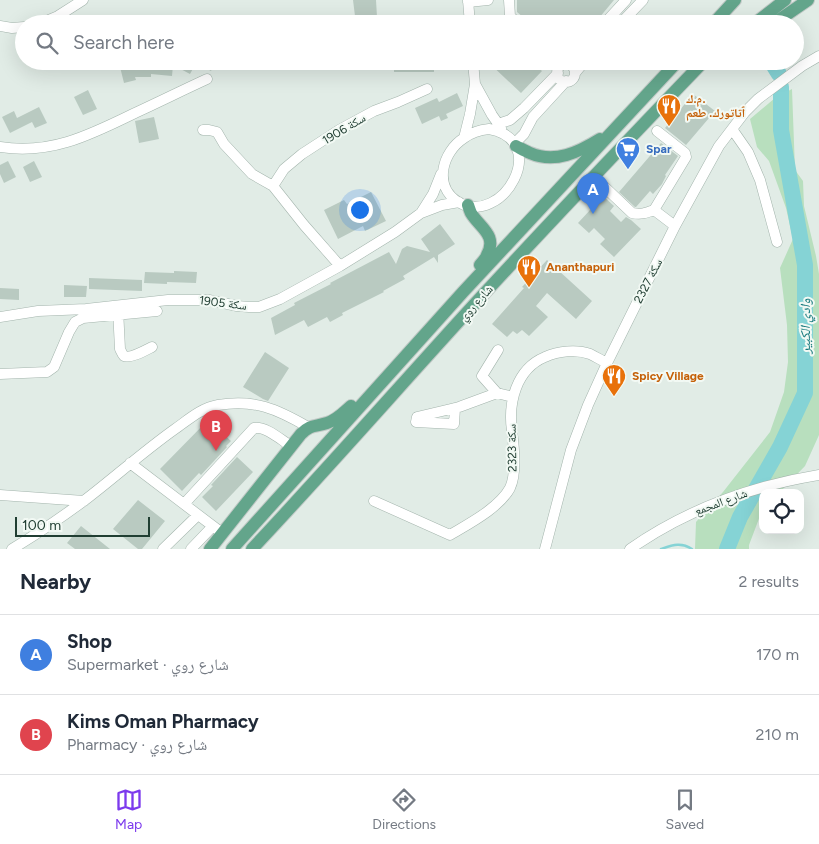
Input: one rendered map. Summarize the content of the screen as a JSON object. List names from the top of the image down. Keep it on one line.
{"streets":{"main road":["شارع روي"],"street":["سكة 1906","سكة 2327","سكة 1905","سكة 2323","شارع المجمع"]},"crossings":[["سكة 2327","سكة 2323"]],"water":["وادي الكبير"],"places":{"restaurant":["م.ك. ٱتاتورك. طعم","Ananthapuri","Spicy Village"],"supermarket":["Spar"]},"scale_bar":"100 m","page":{"search":"Search here","pins":["A","B"],"scale":"100 m","heading":["Nearby","2 results"],"list":[{"mark":"A","name":"Shop","note":"Supermarket · شارع روي","value":"170 m"},{"mark":"B","name":"Kims Oman Pharmacy","note":"Pharmacy · شارع روي","value":"210 m"}],"nav":["Map","Directions","Saved"]}}
